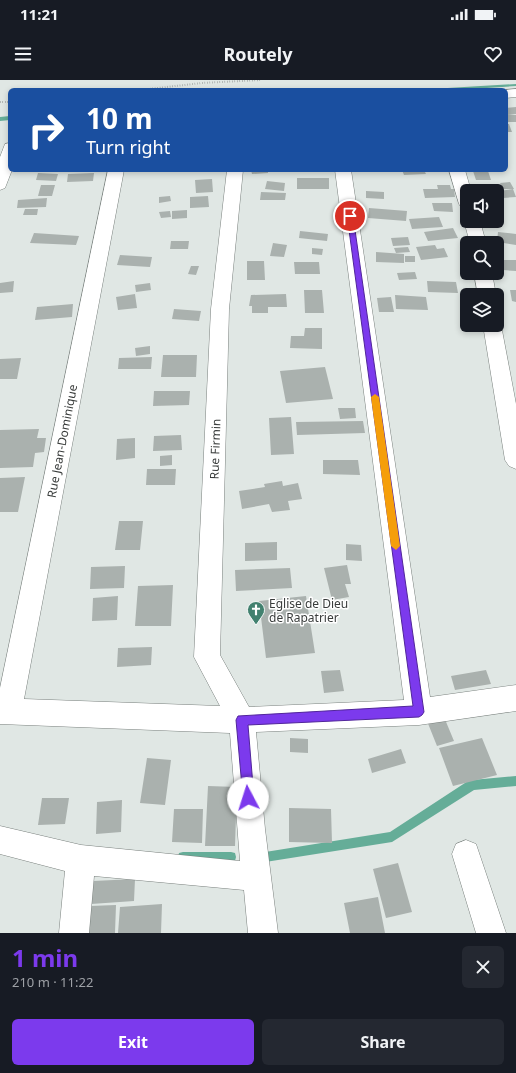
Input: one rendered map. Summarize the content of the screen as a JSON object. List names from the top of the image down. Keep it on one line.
{"streets":{"street":["Rue Jean-Dominique","Rue Firmin"]},"places":{"church":["Eglise de Dieu de Rapatrier"]},"page":{"status":"11:21","header":"Routely","turn":["10 m","Turn right"],"heading":["1 min","210 m · 11:22"],"buttons":["Exit","Share"]}}
